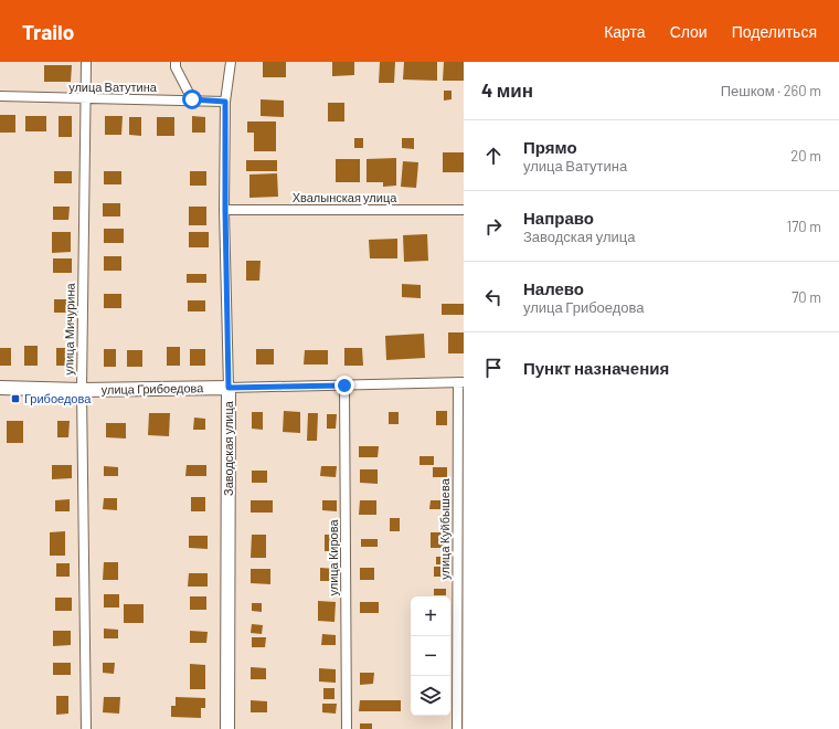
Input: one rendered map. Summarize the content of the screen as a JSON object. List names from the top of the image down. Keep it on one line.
{"streets":{"street":["улица Ватутина","Хвалынская улица","улица Мичурина","улица Грибоедова","Заводская улица","улица Куйбышева","улица Кирова"]},"crossings":[["улица Ватутина","улица Мичурина"],["улица Ватутина","Заводская улица"],["Хвалынская улица","Заводская улица"],["улица Мичурина","улица Грибоедова"],["улица Грибоедова","Заводская улица"],["улица Грибоедова","улица Куйбышева"],["улица Грибоедова","улица Кирова"]],"places":{"transit":["Грибоедова"]},"page":{"header":"Trailo","nav":["Карта","Слои","Поделиться"],"heading":["4 мин","Пешком · 260 m"],"list":[["Прямо","улица Ватутина","20 m"],["Направо","Заводская улица","170 m"],["Налево","улица Грибоедова","70 m"],"Пункт назначения"],"map_buttons":["+","−"]}}
